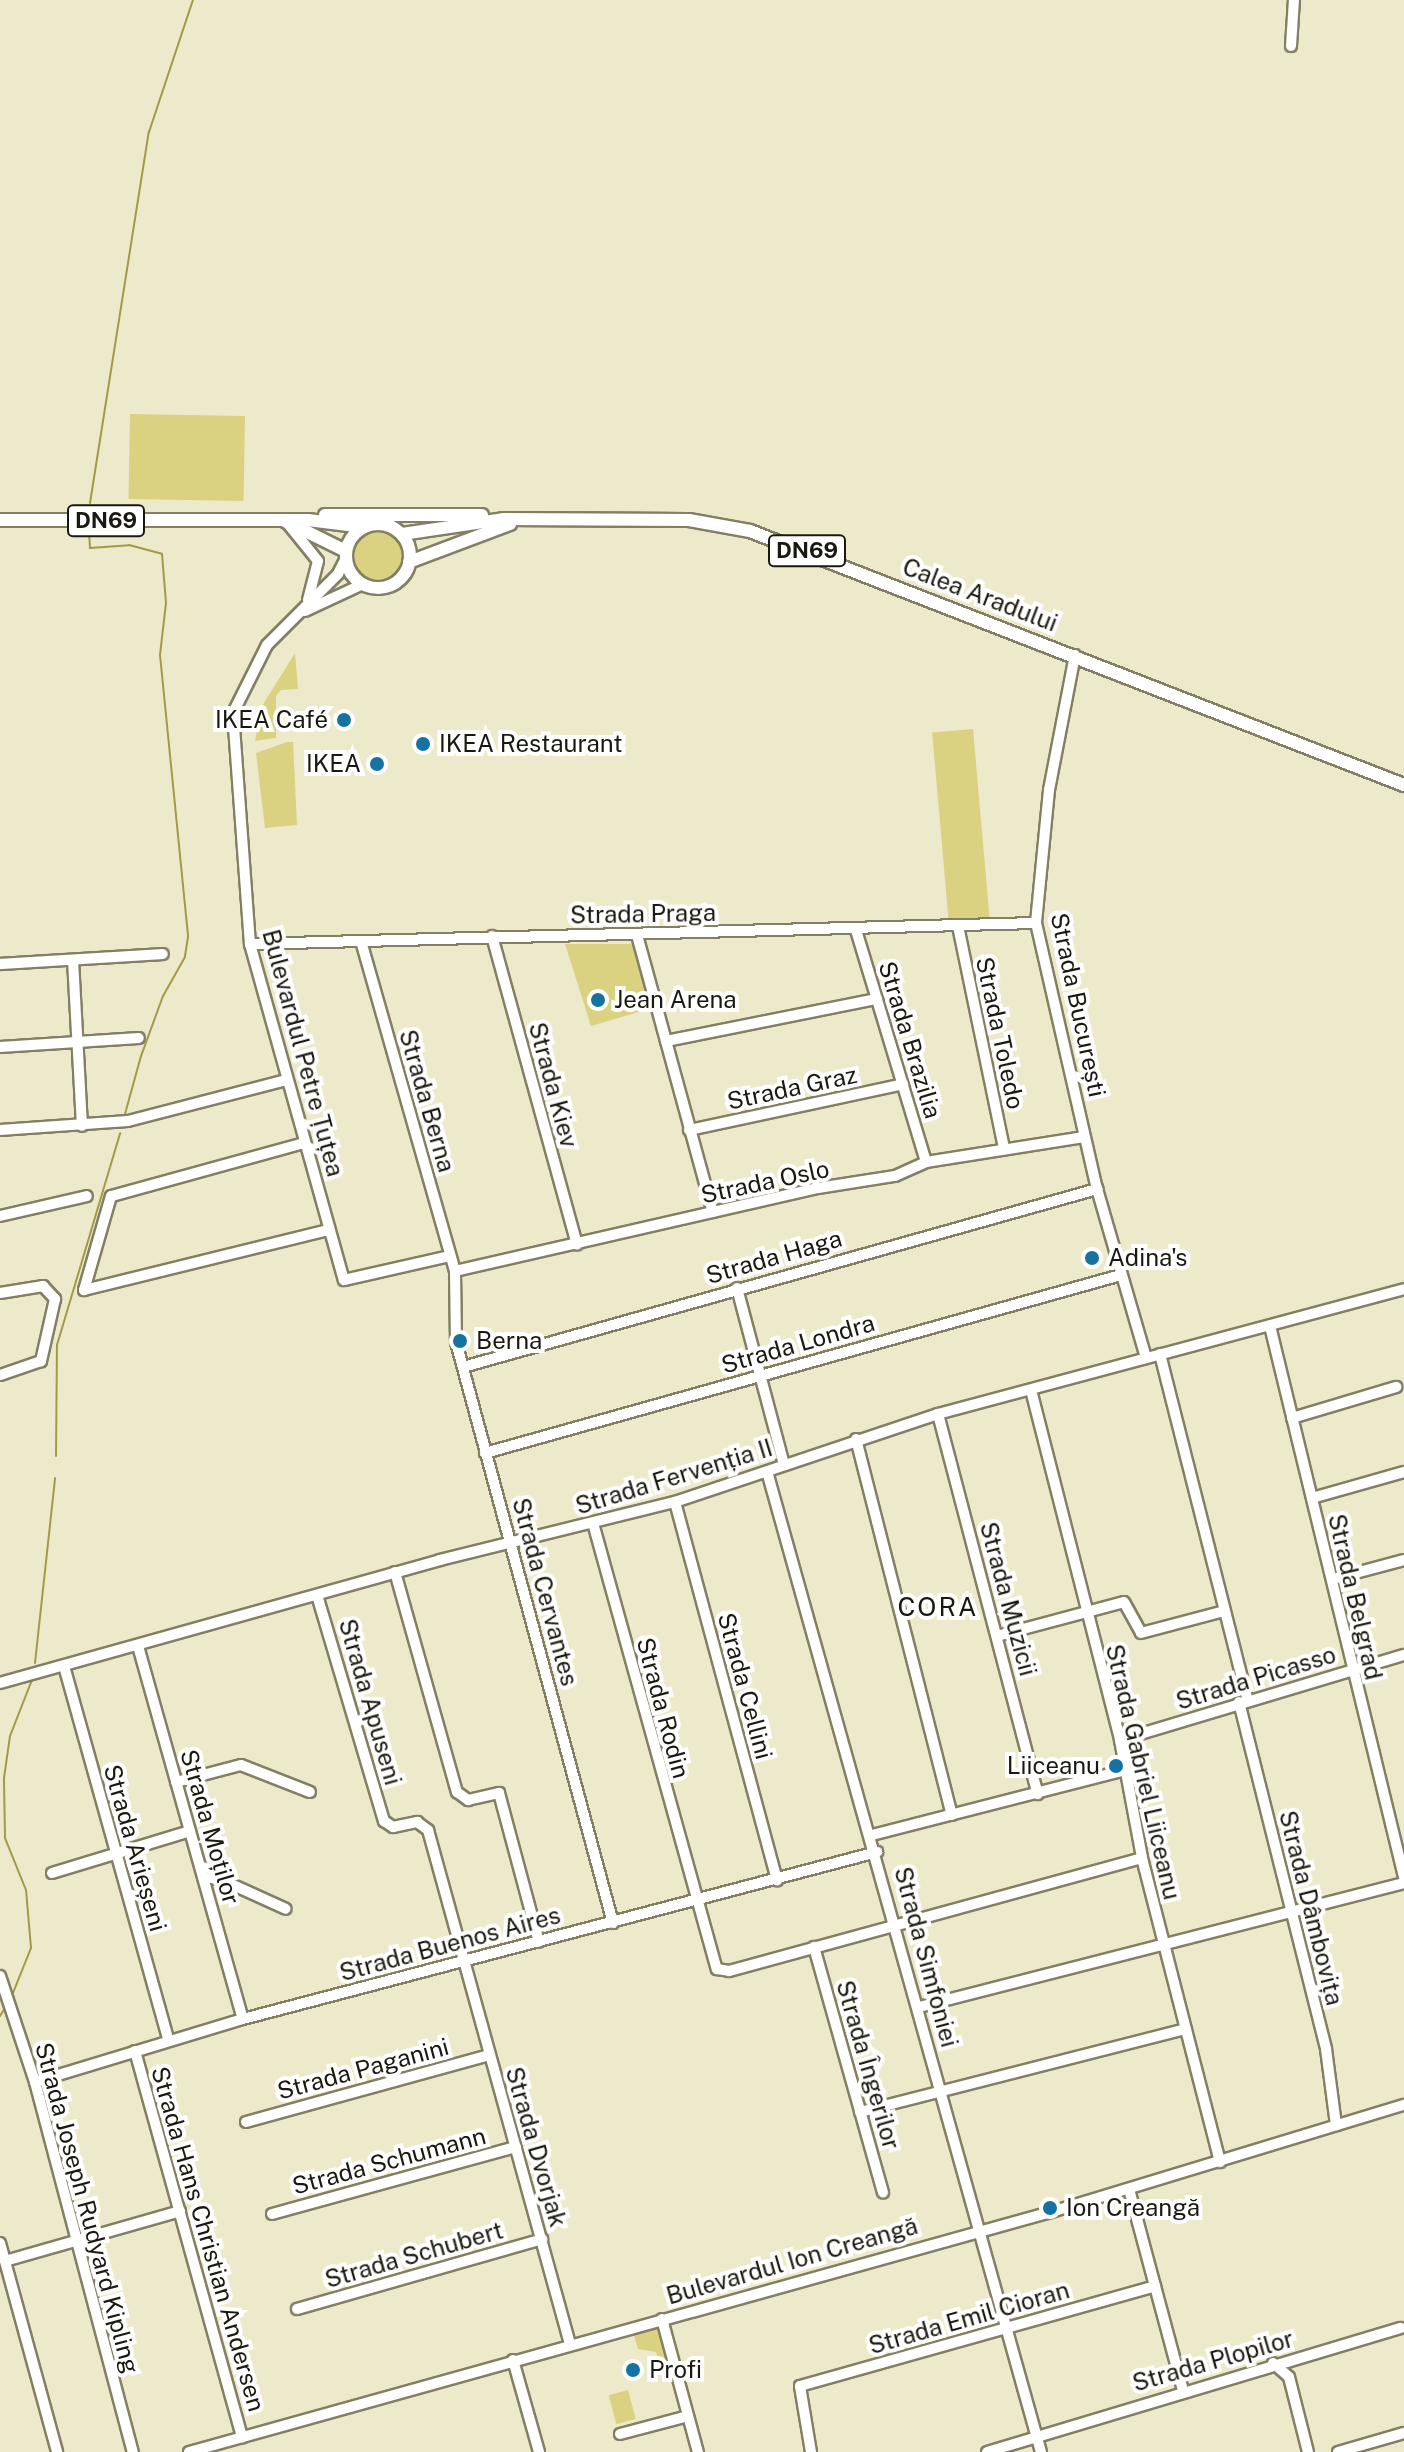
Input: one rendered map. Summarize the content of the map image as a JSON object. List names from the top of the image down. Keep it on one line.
{"streets":{"main road":["DN69","Calea Aradului"],"street":["Strada Praga","Strada București","Strada Toledo","Strada Brazilia","Bulevardul Petre Țuțea","Strada Kiev","Strada Graz","Strada Berna","Strada Oslo","Strada Haga","Strada Londra","Strada Fervenția II","Strada Cervantes","Strada Belgrad","Strada Muzicii","Strada Picasso","Strada Cellini","Strada Apuseni","Strada Rodin","Strada Gabriel Liiceanu","Strada Moților","Strada Arieșeni","Strada Dâmbovița","Strada Buenos Aires","Strada Simfoniei","Strada Îngerilor","Strada Paganini","Strada Dvorjak","Strada Schumann","Strada Joseph Rudyard Kipling","Strada Hans Christian Andersen","Strada Schubert","Bulevardul Ion Creangă","Strada Emil Cioran","Strada Plopilor"]},"crossings":[["DN69","Calea Aradului"],["DN69","Bulevardul Petre Țuțea"],["Calea Aradului","Strada București"],["Calea Aradului","Bulevardul Petre Țuțea"],["Strada Praga","Strada București"],["Strada Praga","Strada Toledo"],["Strada Praga","Strada Brazilia"],["Strada Praga","Bulevardul Petre Țuțea"],["Strada Praga","Strada Kiev"],["Strada Praga","Strada Berna"],["Strada București","Strada Oslo"],["Strada București","Strada Haga"],["Strada București","Strada Londra"],["Strada București","Strada Fervenția II"],["Strada Toledo","Strada Oslo"],["Strada Brazilia","Strada Graz"],["Strada Brazilia","Strada Oslo"],["Bulevardul Petre Țuțea","Strada Berna"],["Strada Kiev","Strada Oslo"],["Strada Berna","Strada Oslo"],["Strada Berna","Strada Cervantes"],["Strada Oslo","Strada Cervantes"],["Strada Haga","Strada Cervantes"],["Strada Londra","Strada Cervantes"],["Strada Fervenția II","Strada Cervantes"],["Strada Fervenția II","Strada Belgrad"],["Strada Fervenția II","Strada Muzicii"],["Strada Fervenția II","Strada Cellini"],["Strada Fervenția II","Strada Apuseni"],["Strada Fervenția II","Strada Rodin"],["Strada Fervenția II","Strada Gabriel Liiceanu"],["Strada Fervenția II","Strada Moților"],["Strada Fervenția II","Strada Arieșeni"],["Strada Fervenția II","Strada Simfoniei"],["Strada Cervantes","Strada Buenos Aires"],["Strada Belgrad","Strada Picasso"],["Strada Picasso","Strada Gabriel Liiceanu"],["Strada Picasso","Strada Dâmbovița"],["Strada Cellini","Strada Buenos Aires"],["Strada Apuseni","Strada Dvorjak"],["Strada Rodin","Strada Buenos Aires"],["Strada Rodin","Strada Îngerilor"],["Strada Gabriel Liiceanu","Bulevardul Ion Creangă"],["Strada Moților","Strada Buenos Aires"],["Strada Arieșeni","Strada Buenos Aires"],["Strada Dâmbovița","Bulevardul Ion Creangă"],["Strada Buenos Aires","Strada Simfoniei"],["Strada Buenos Aires","Strada Dvorjak"],["Strada Buenos Aires","Strada Joseph Rudyard Kipling"],["Strada Buenos Aires","Strada Hans Christian Andersen"],["Strada Simfoniei","Bulevardul Ion Creangă"],["Strada Simfoniei","Strada Emil Cioran"],["Strada Simfoniei","Strada Plopilor"],["Strada Paganini","Strada Dvorjak"],["Strada Dvorjak","Strada Schumann"],["Strada Dvorjak","Strada Schubert"],["Strada Dvorjak","Bulevardul Ion Creangă"],["Strada Hans Christian Andersen","Bulevardul Ion Creangă"]],"districts":["CORA"],"places":["IKEA Café","IKEA Restaurant","IKEA","Jean Arena","Adina's","Berna","Liiceanu","Ion Creangă","Profi"]}
